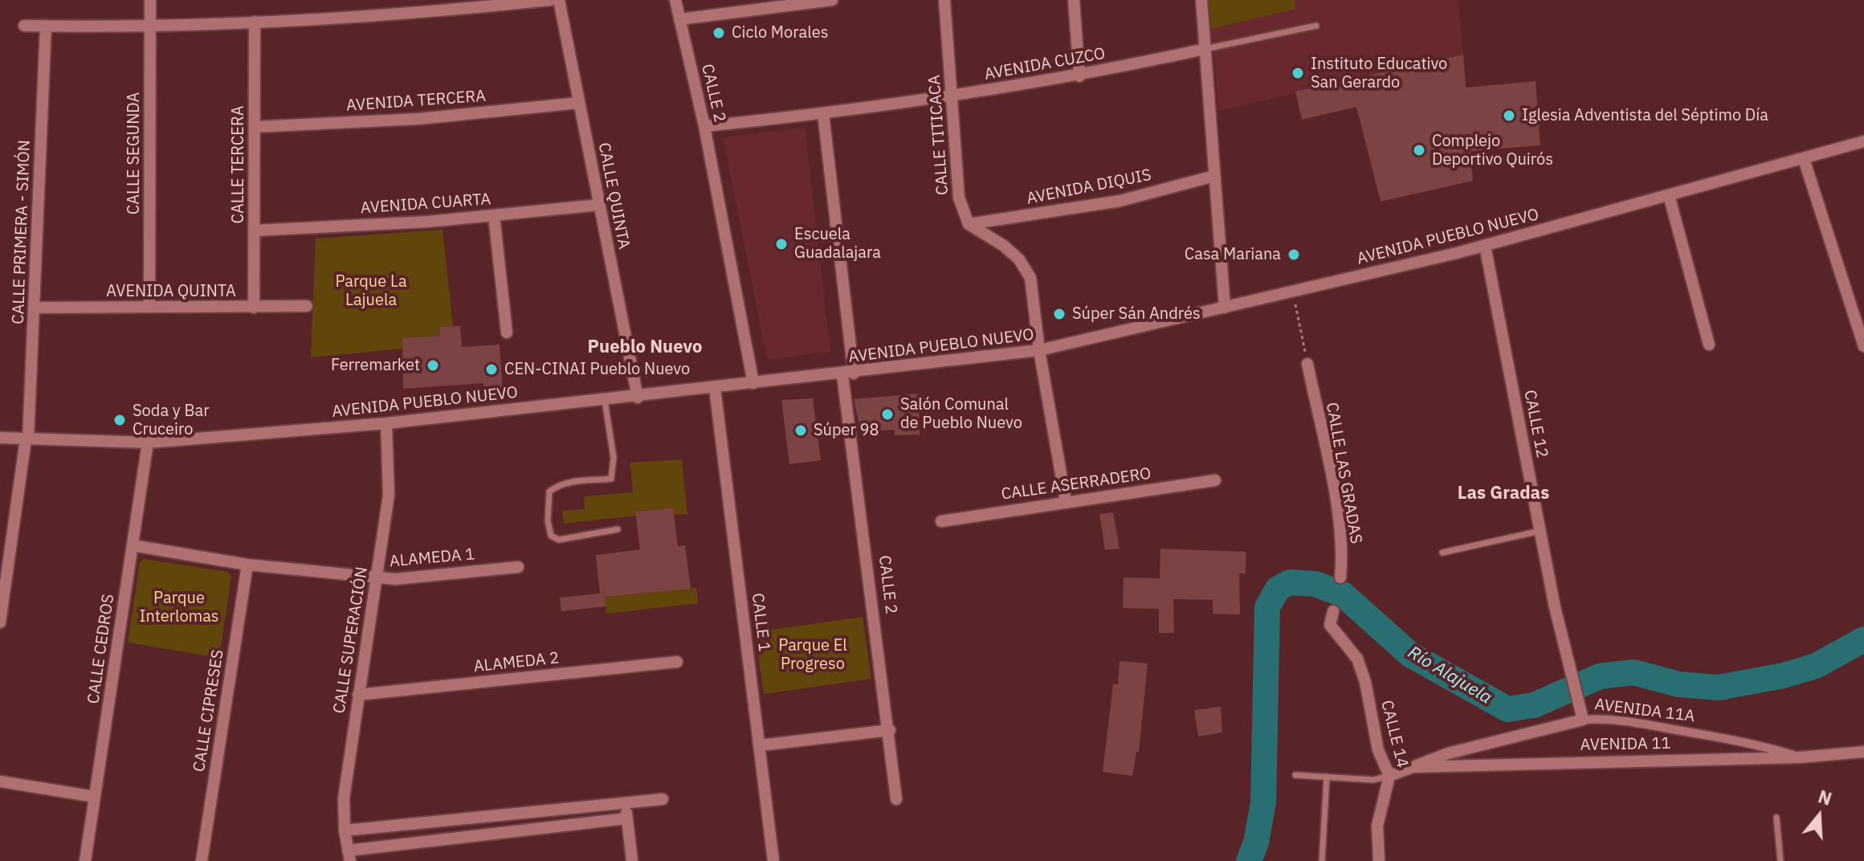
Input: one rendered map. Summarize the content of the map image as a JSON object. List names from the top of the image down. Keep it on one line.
{"streets":{"street":["AVENIDA CUZCO","CALLE 2","AVENIDA TERCERA","CALLE TITICACA","CALLE SEGUNDA","CALLE TERCERA","AVENIDA DIQUIS","CALLE QUINTA","AVENIDA CUARTA","CALLE PRIMERA - SIMÓN","AVENIDA PUEBLO NUEVO","AVENIDA QUINTA","CALLE 12","CALLE LAS GRADAS","CALLE ASERRADERO","ALAMEDA 1","CALLE 1","CALLE SUPERACIÓN","CALLE CEDROS","ALAMEDA 2","CALLE CIPRESES","AVENIDA 11A","CALLE 14","AVENIDA 11"]},"crossings":[["AVENIDA CUZCO","CALLE 2"],["AVENIDA CUZCO","CALLE TITICACA"],["CALLE 2","AVENIDA PUEBLO NUEVO"],["AVENIDA TERCERA","CALLE TERCERA"],["AVENIDA TERCERA","CALLE QUINTA"],["CALLE TITICACA","AVENIDA DIQUIS"],["CALLE SEGUNDA","AVENIDA QUINTA"],["CALLE TERCERA","AVENIDA CUARTA"],["CALLE TERCERA","AVENIDA QUINTA"],["CALLE QUINTA","AVENIDA CUARTA"],["CALLE QUINTA","AVENIDA PUEBLO NUEVO"],["CALLE PRIMERA - SIMÓN","AVENIDA PUEBLO NUEVO"],["CALLE PRIMERA - SIMÓN","AVENIDA QUINTA"],["AVENIDA PUEBLO NUEVO","CALLE 12"],["AVENIDA PUEBLO NUEVO","CALLE 1"],["AVENIDA PUEBLO NUEVO","CALLE SUPERACIÓN"],["AVENIDA PUEBLO NUEVO","CALLE CEDROS"],["CALLE 12","AVENIDA 11A"],["ALAMEDA 1","CALLE SUPERACIÓN"],["ALAMEDA 1","CALLE CEDROS"],["ALAMEDA 1","CALLE CIPRESES"],["CALLE SUPERACIÓN","ALAMEDA 2"],["AVENIDA 11A","AVENIDA 11"],["CALLE 14","AVENIDA 11"]],"districts":["Pueblo Nuevo","Las Gradas"],"water":["Río Alajuela"],"parks":["Parque La Lajuela","Parque Interlomas","Parque El Progreso"],"places":["Ciclo Morales","Instituto Educativo San Gerardo","Iglesia Adventista del Séptimo Día","Complejo Deportivo Quirós","Escuela Guadalajara","Casa Mariana","Súper Sán Andrés","Ferremarket","CEN-CINAI Pueblo Nuevo","Salón Comunal de Pueblo Nuevo","Soda y Bar Cruceiro","Súper 98"],"north":"top"}
